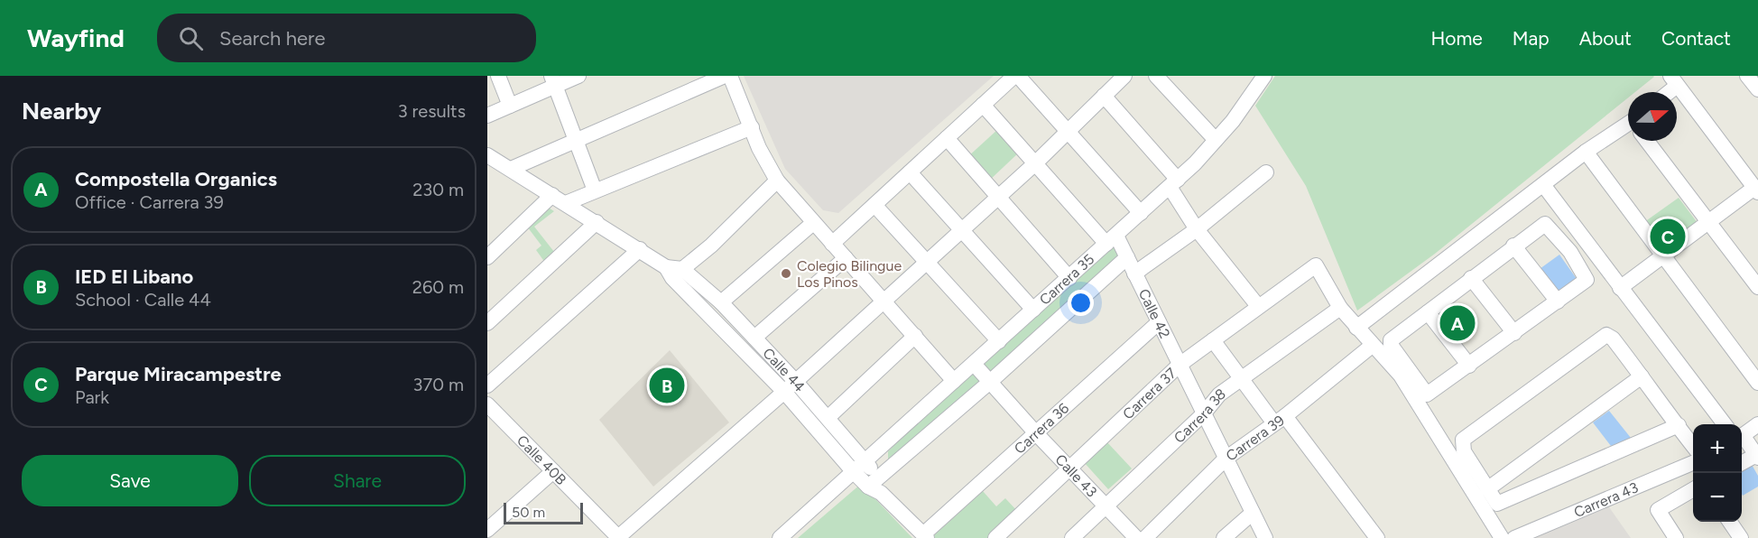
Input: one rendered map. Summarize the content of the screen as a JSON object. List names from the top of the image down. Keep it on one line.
{"streets":{"street":["Carrera 35","Calle 42","Calle 44","Carrera 37","Carrera 38","Carrera 36","Carrera 39","Calle 40B","Calle 43","Carrera 43"]},"crossings":[["Carrera 35","Calle 42"],["Carrera 35","Calle 44"],["Carrera 35","Calle 43"],["Calle 42","Carrera 37"],["Calle 42","Carrera 38"],["Calle 42","Carrera 36"],["Calle 42","Carrera 39"],["Calle 44","Carrera 36"],["Carrera 37","Carrera 38"],["Carrera 37","Calle 43"],["Carrera 38","Calle 43"],["Carrera 36","Calle 43"]],"places":["Colegio Bilingue Los Pinos"],"scale_bar":"50 m","north":"right","page":{"header":"Wayfind","search":"Search here","nav":["Home","Map","About","Contact"],"heading":["Nearby","3 results"],"list":[{"mark":"A","name":"Compostella Organics","note":"Office · Carrera 39","value":"230 m"},{"mark":"B","name":"IED El Libano","note":"School · Calle 44","value":"260 m"},{"mark":"C","name":"Parque Miracampestre","note":"Park","value":"370 m"}],"pins":["C","A","B"],"map_buttons":["+","−"],"buttons":["Save","Share"],"scale":"50 m"}}
